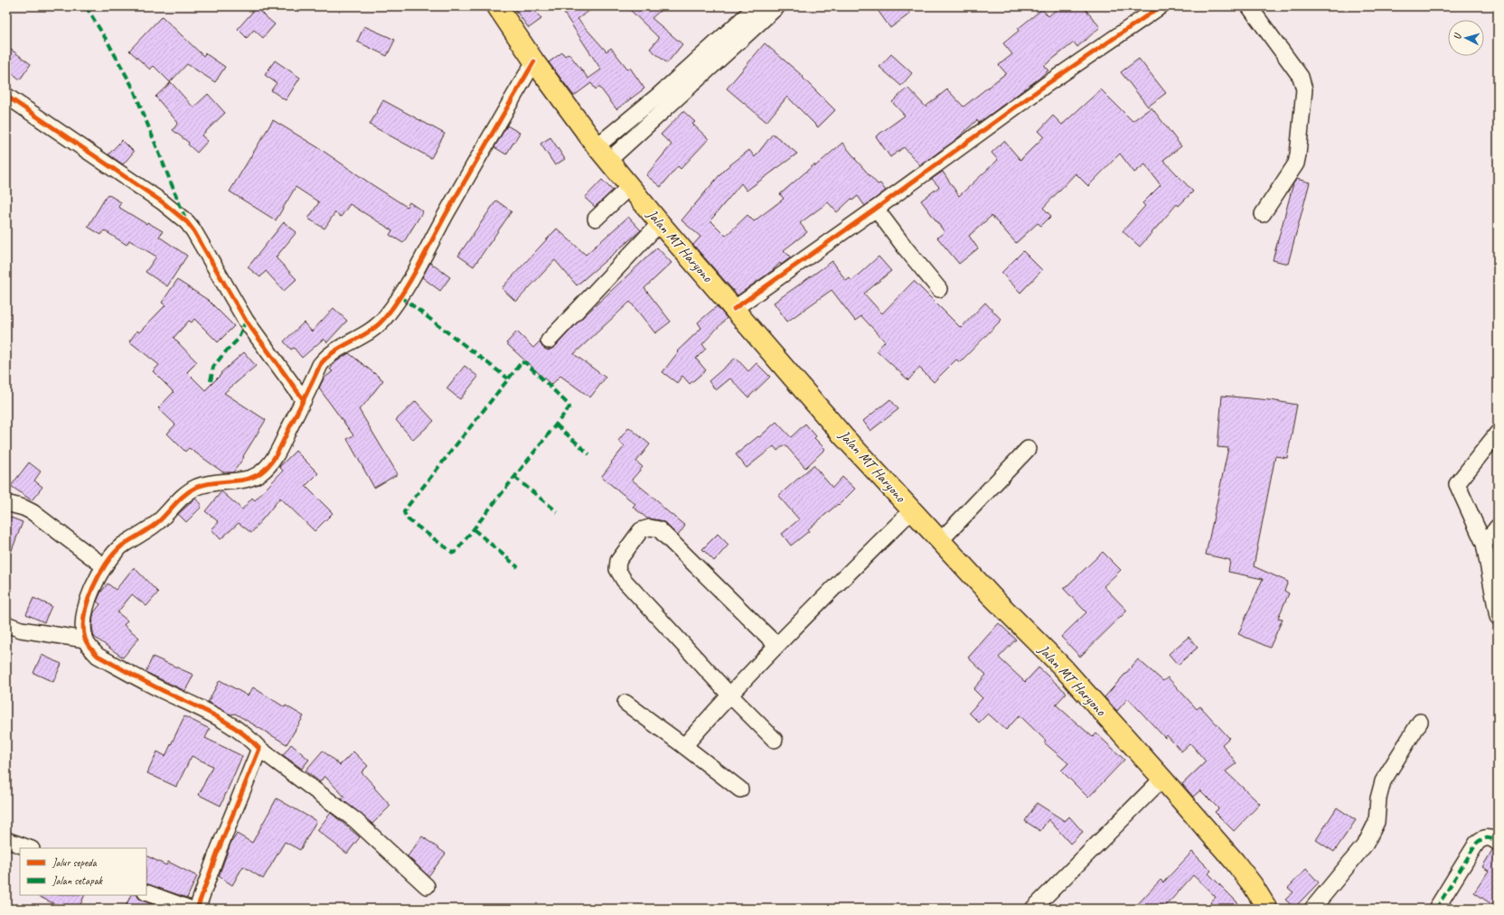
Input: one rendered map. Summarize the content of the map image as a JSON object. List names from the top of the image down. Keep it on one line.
{"streets":{"main road":["Jalan MT Haryono"]},"legend":["Jalur sepeda","Jalan setapak"],"north":"left"}
